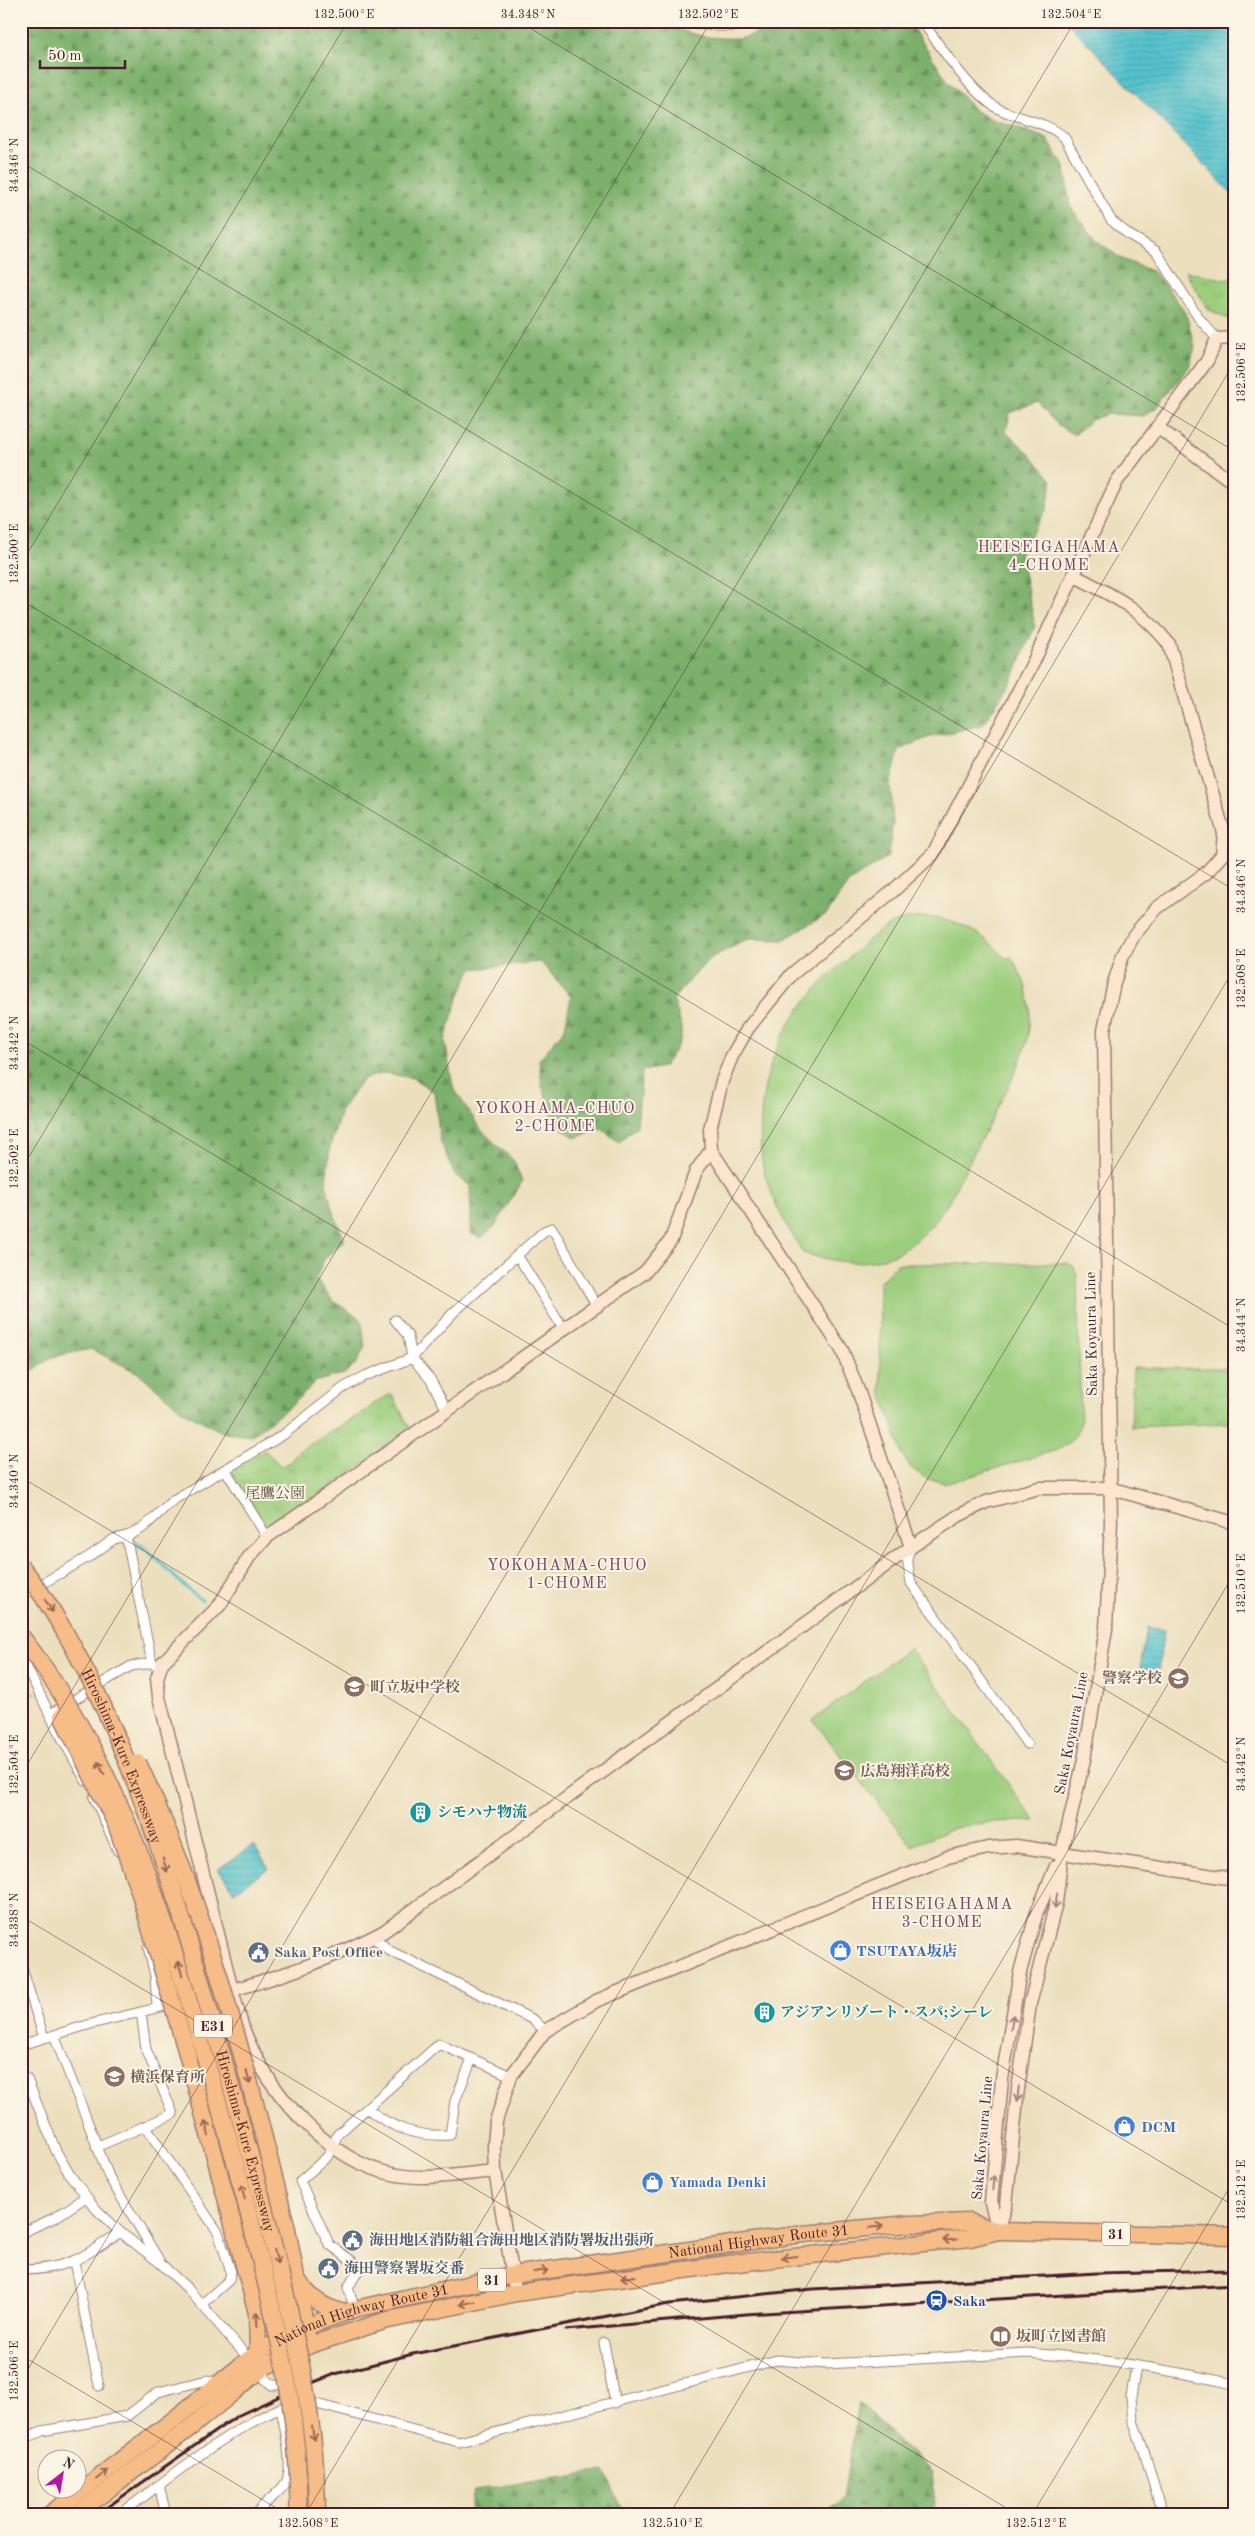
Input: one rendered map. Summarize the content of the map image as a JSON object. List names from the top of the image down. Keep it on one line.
{"streets":{"highway":["Hiroshima-Kure Expressway","E31","31","National Highway Route 31"],"street":["Saka Koyaura Line"]},"crossings":[["Saka Koyaura Line","National Highway Route 31"]],"districts":["HEISEIGAHAMA 4-CHOME","YOKOHAMA-CHUO 2-CHOME","YOKOHAMA-CHUO 1-CHOME","HEISEIGAHAMA 3-CHOME"],"parks":["尾鷹公園"],"places":{"school or university":["警察学校","町立坂中学校","広島翔洋高校","横浜保育所"],"building":["シモハナ物流","アジアンリゾート・スパ;シーレ"],"shop":["TSUTAYA坂店","DCM","Yamada Denki"],"public building":["Saka Post Office","海田地区消防組合海田地区消防署坂出張所","海田警察署坂交番"],"station":["Saka"],"library":["坂町立図書館"]},"scale_bar":"50 m","north":"top right","coordinates":["132.500°E","34.348°N","132.502°E","132.504°E","34.346°N","132.506°E","132.508°E","34.342°N","34.344°N","34.340°N","132.510°E","34.338°N","132.512°E"]}
